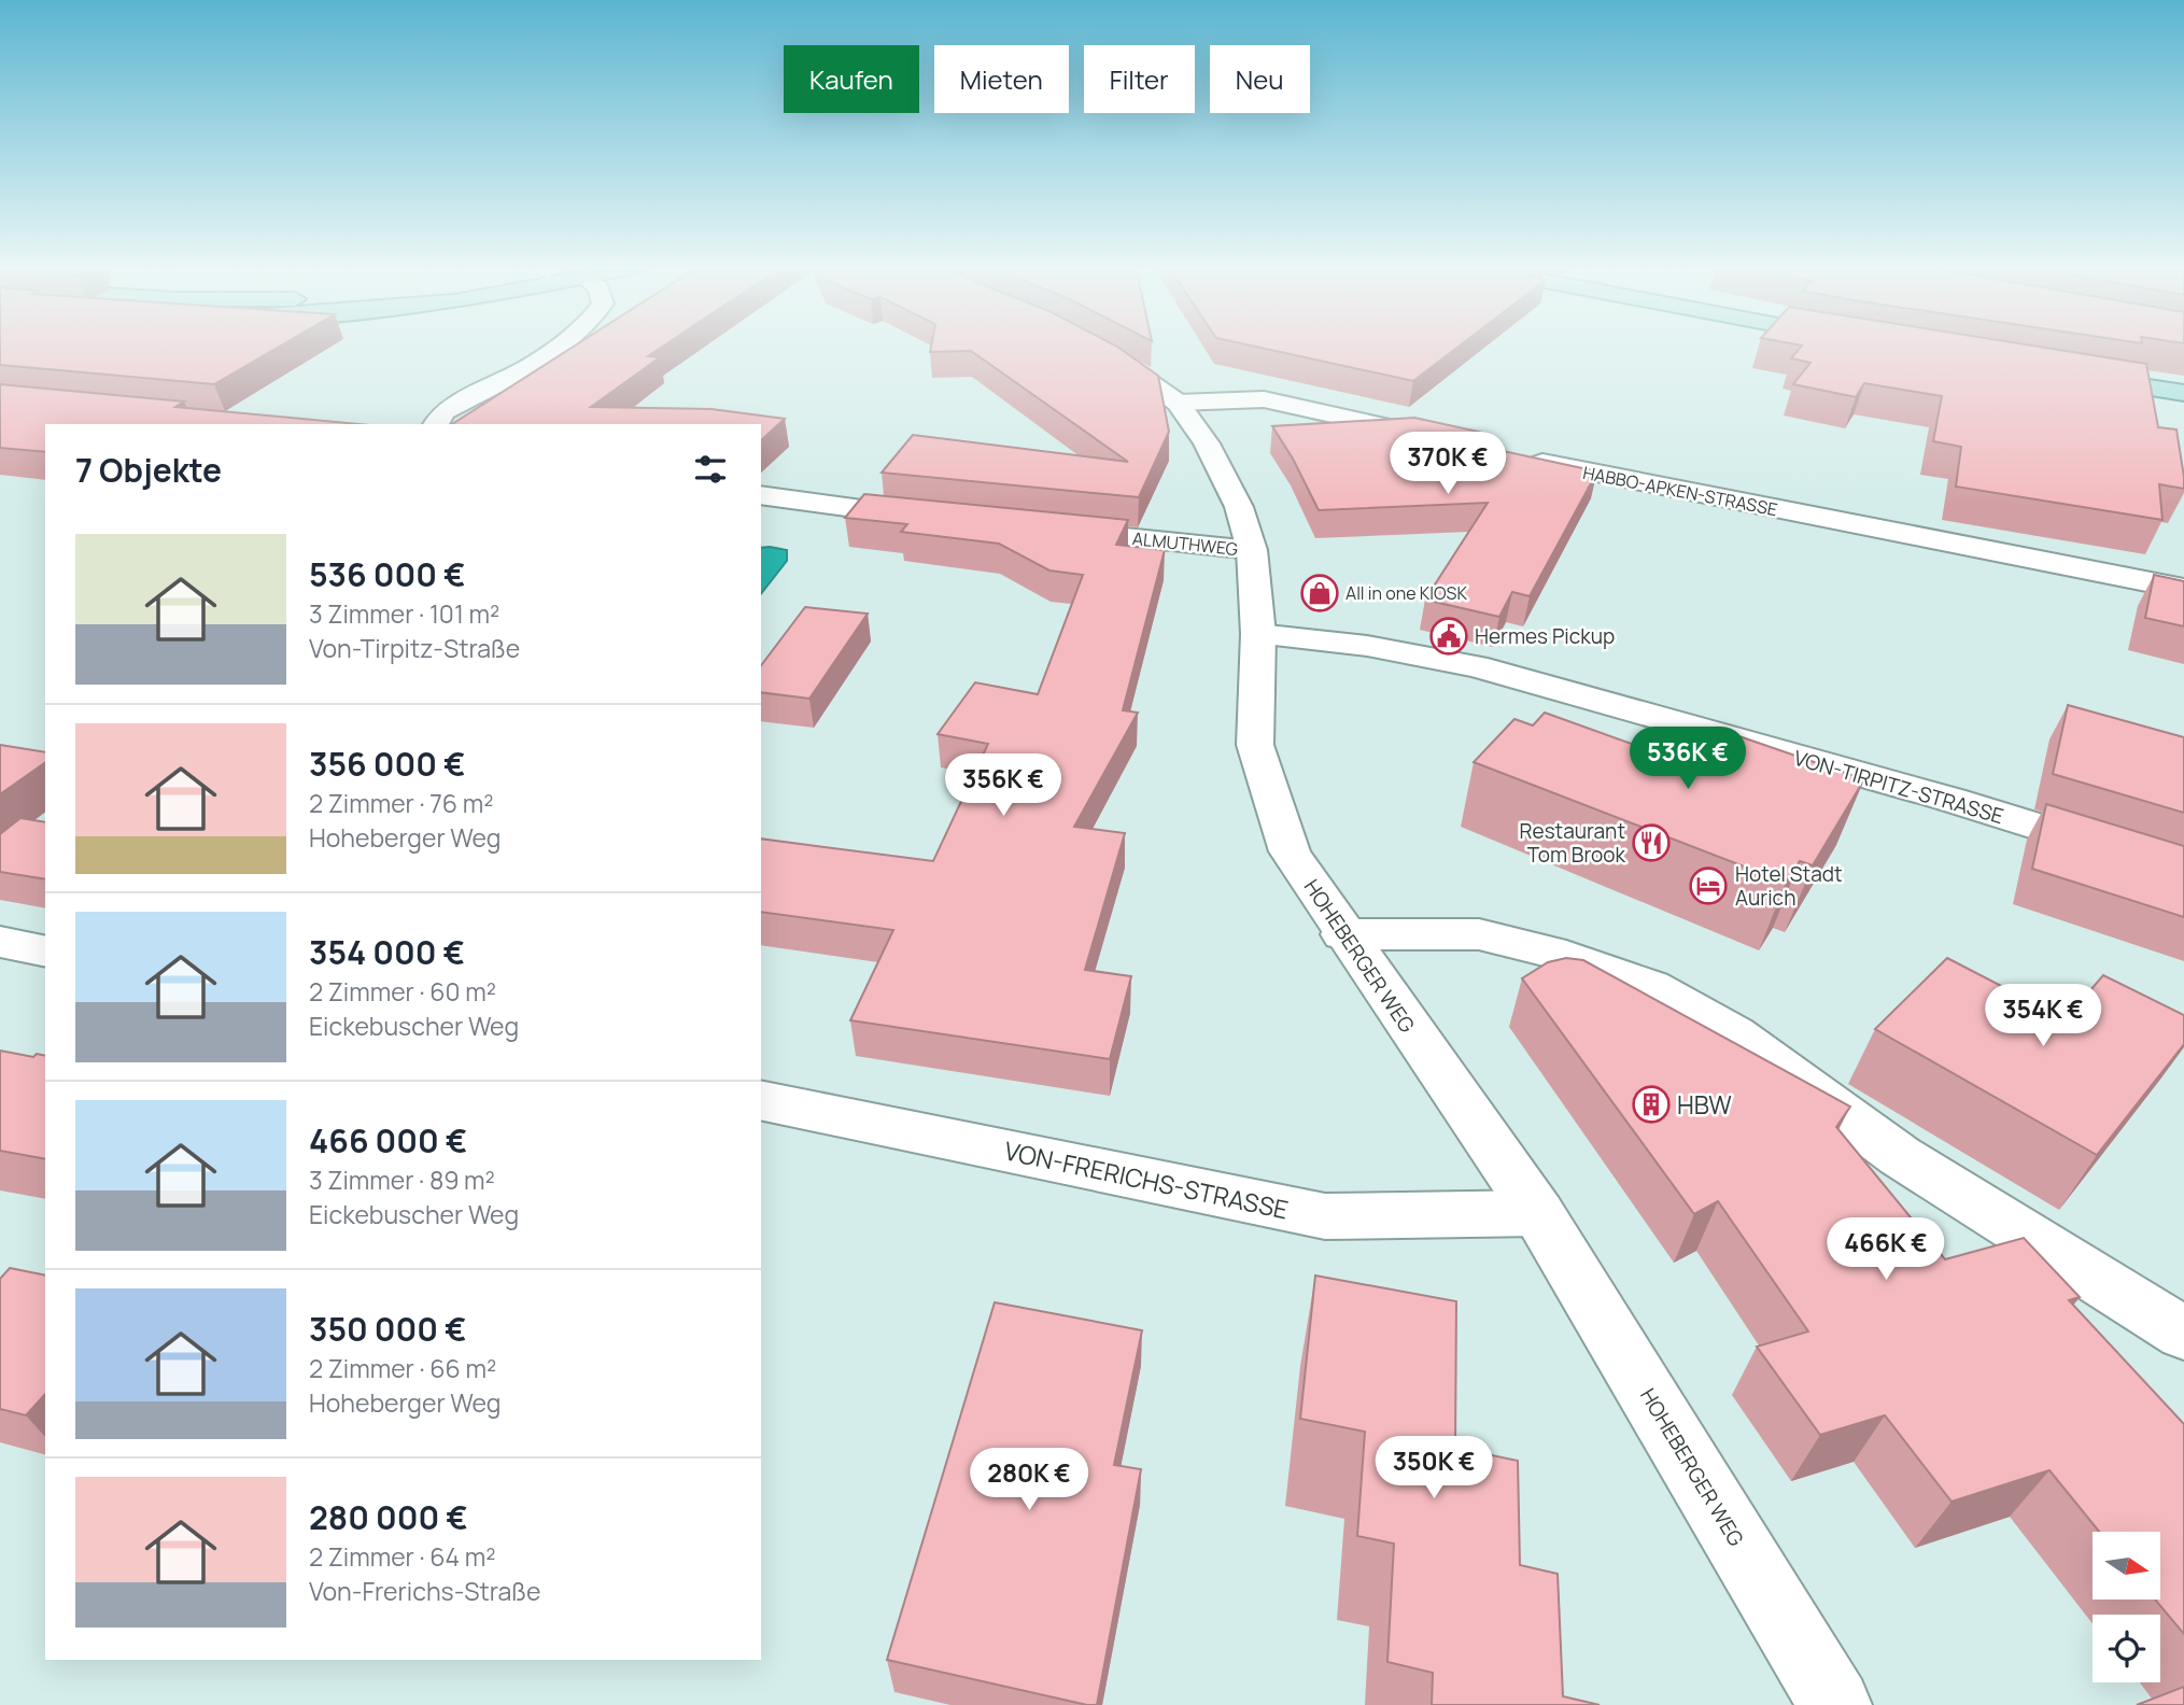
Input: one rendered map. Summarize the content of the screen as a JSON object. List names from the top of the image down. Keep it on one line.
{"streets":{"street":["HABBO-APKEN-STRASSE","ALMUTHWEG","VON-TIRPITZ-STRASSE","HOHEBERGER WEG","VON-FRERICHS-STRASSE"]},"crossings":[["ALMUTHWEG","HOHEBERGER WEG"],["VON-TIRPITZ-STRASSE","HOHEBERGER WEG"],["HOHEBERGER WEG","VON-FRERICHS-STRASSE"]],"places":{"shop":["All in one KIOSK"],"public building":["Hermes Pickup"],"restaurant":["Restaurant Tom Brook"],"hotel":["Hotel Stadt Aurich"],"building":["HBW"]},"north":"right","page":{"chip":["Kaufen","Mieten","Filter","Neu"],"heading":"7 Objekte","price":["370K €","536K €","356K €","354K €","466K €","350K €","280K €"],"list":[{"name":"536 000 €","note":"3 Zimmer · 101 m² · Von-Tirpitz-Straße"},{"name":"356 000 €","note":"2 Zimmer · 76 m² · Hoheberger Weg"},{"name":"354 000 €","note":"2 Zimmer · 60 m² · Eickebuscher Weg"},{"name":"466 000 €","note":"3 Zimmer · 89 m² · Eickebuscher Weg"},{"name":"350 000 €","note":"2 Zimmer · 66 m² · Hoheberger Weg"},{"name":"280 000 €","note":"2 Zimmer · 64 m² · Von-Frerichs-Straße"}]}}
